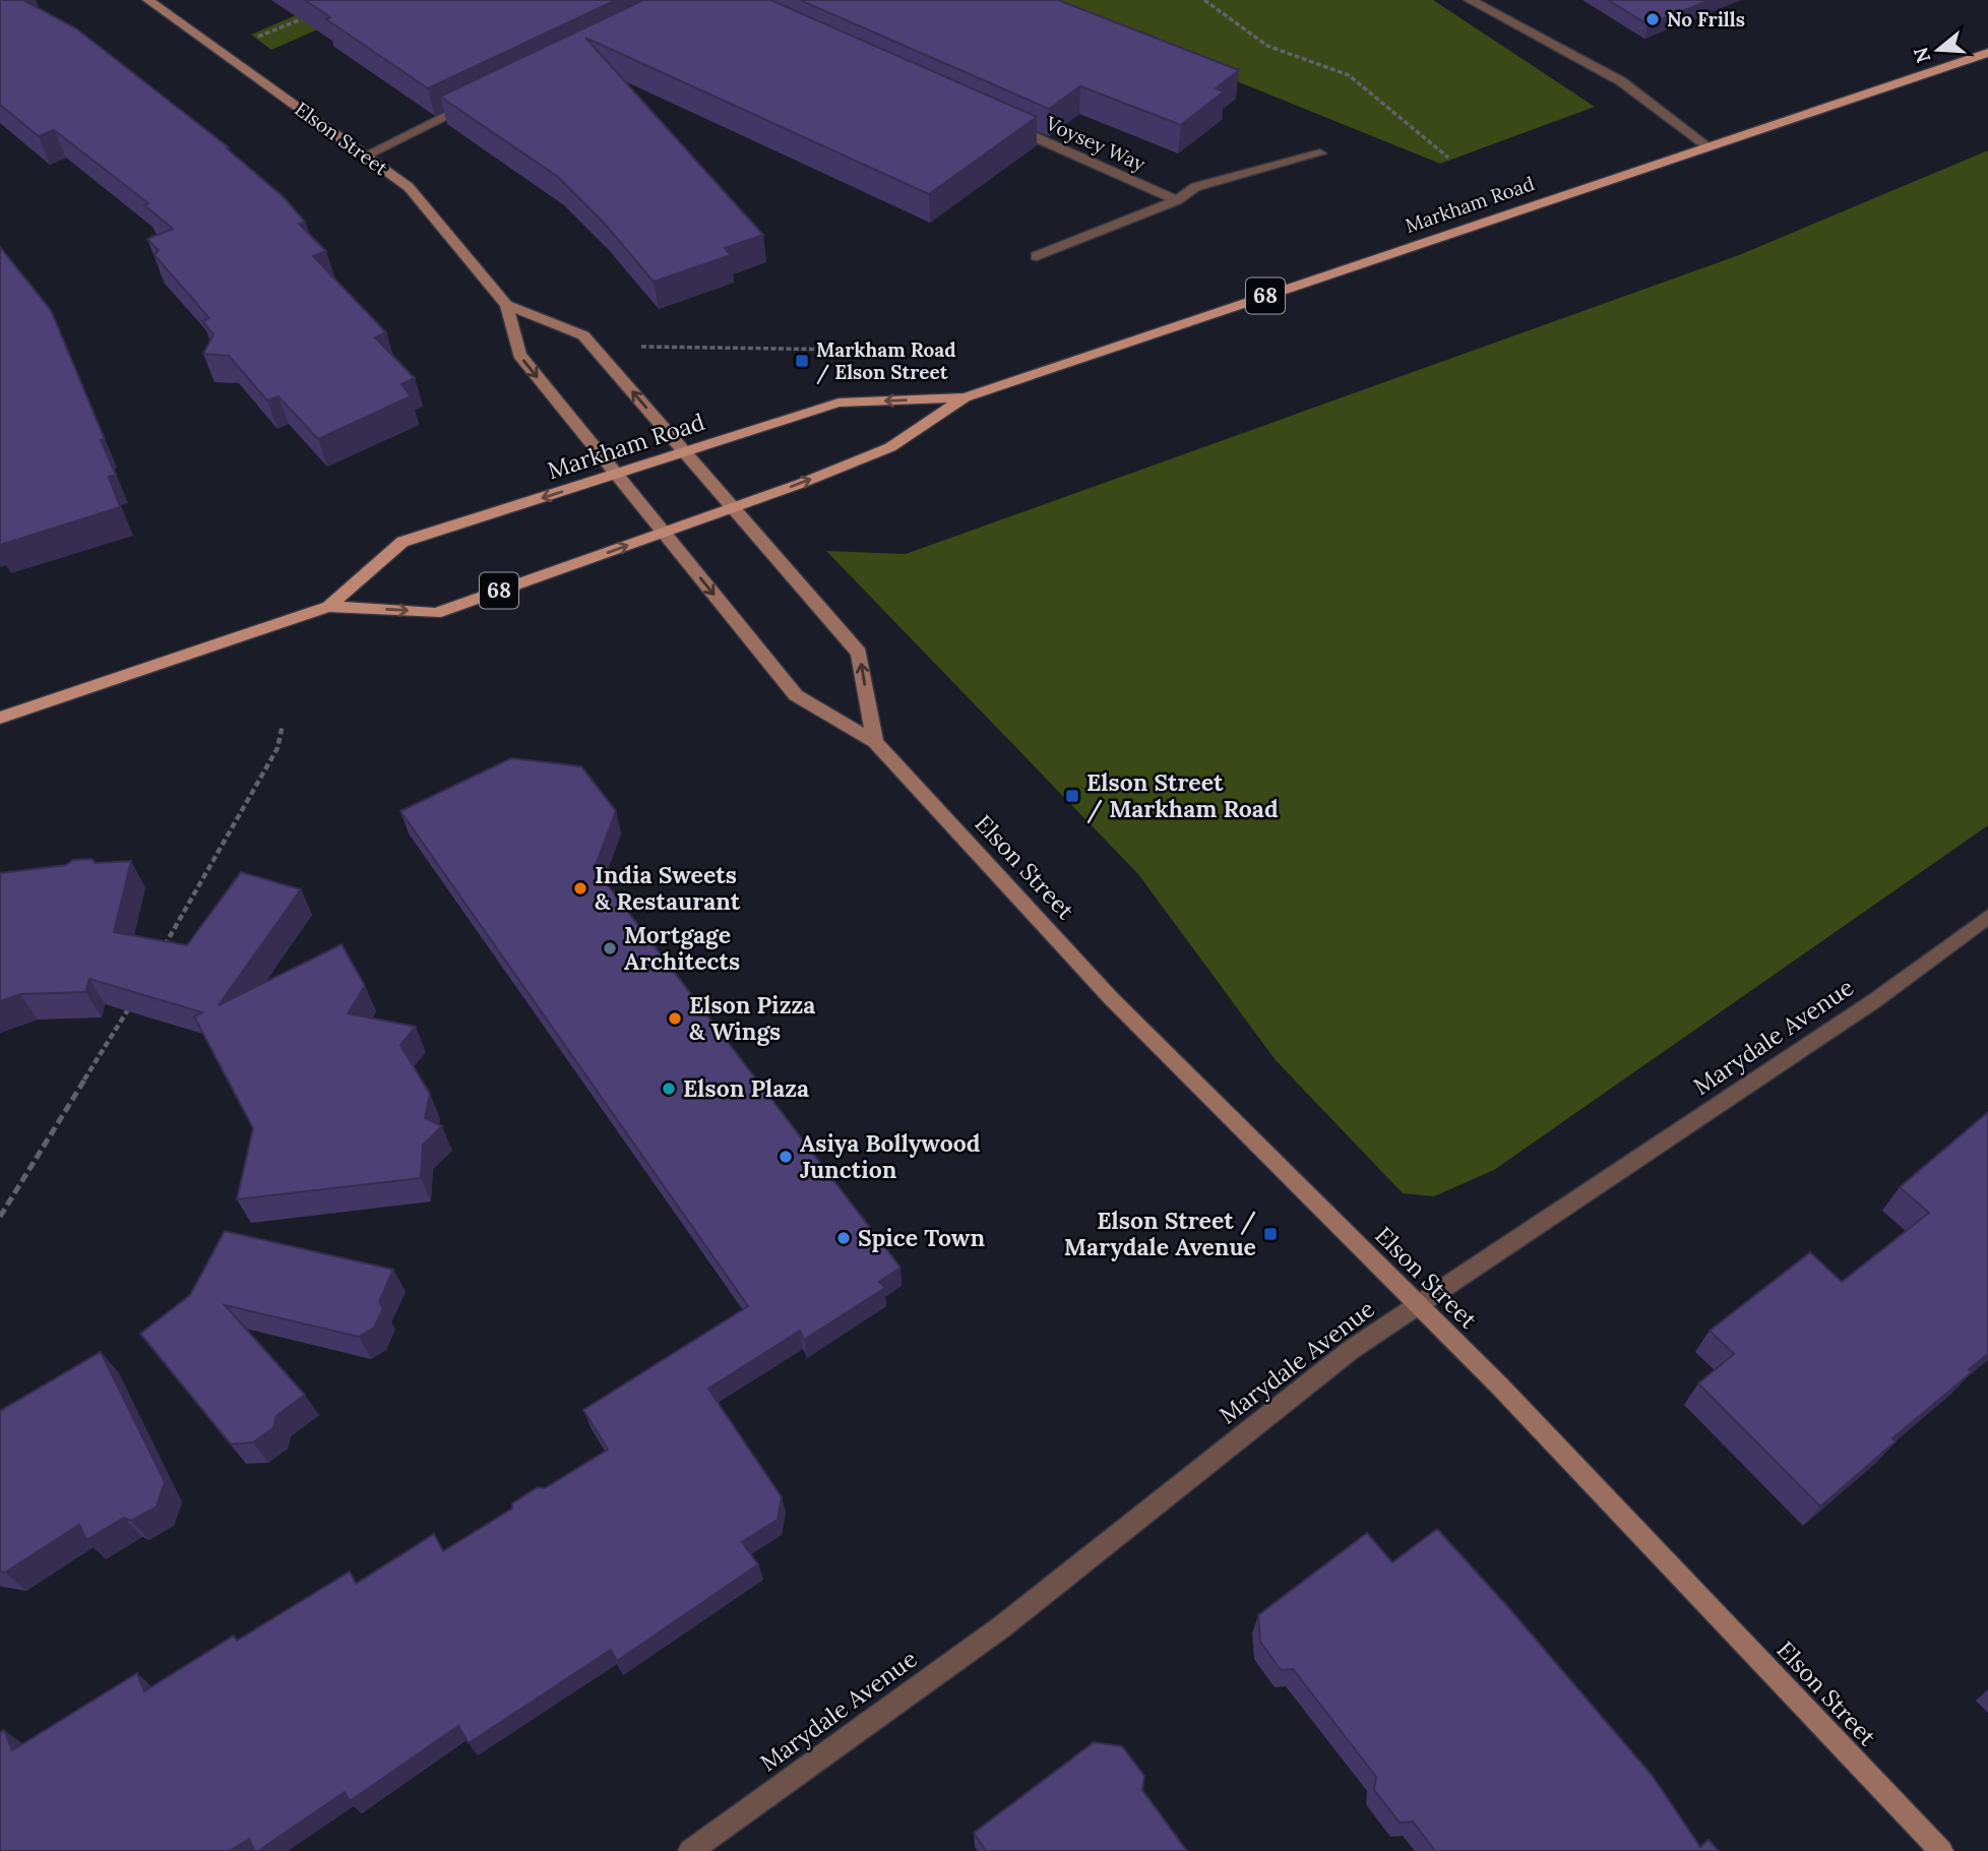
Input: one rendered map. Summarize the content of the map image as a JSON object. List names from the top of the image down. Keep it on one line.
{"streets":{"main road":["Markham Road","68"],"street":["Elson Street","Voysey Way","Marydale Avenue"]},"crossings":[["Elson Street","Markham Road"],["Elson Street","Marydale Avenue"]],"places":{"other":["No Frills","India Sweets & Restaurant","Mortgage Architects","Elson Pizza & Wings","Elson Plaza","Asiya Bollywood Junction","Spice Town"],"transit":["Markham Road / Elson Street","Elson Street / Markham Road","Elson Street / Marydale Avenue"]},"north":"left"}
